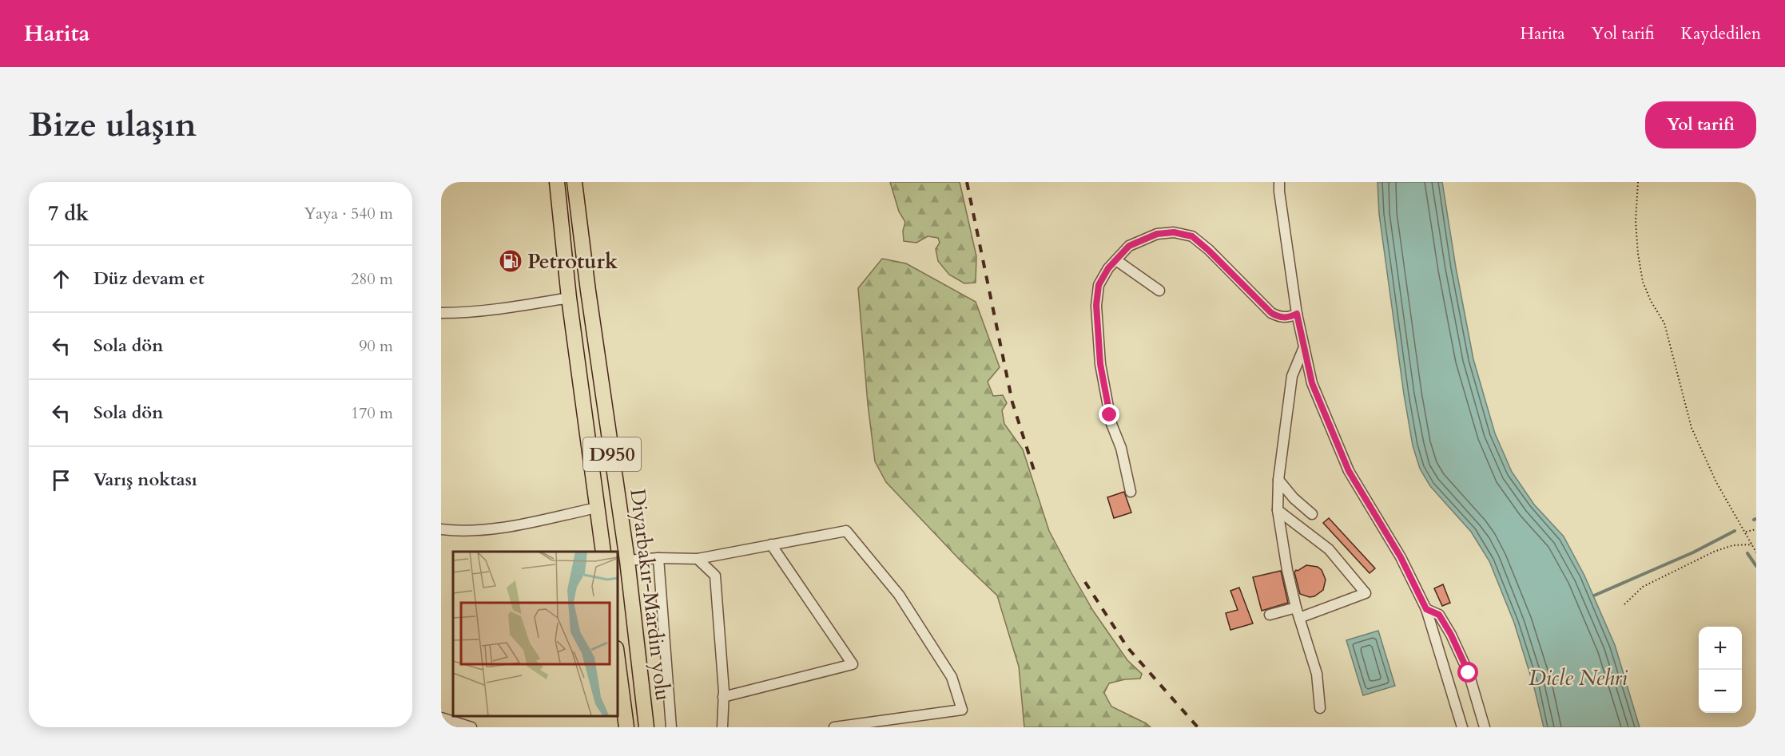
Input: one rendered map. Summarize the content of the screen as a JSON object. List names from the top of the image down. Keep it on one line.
{"streets":{"highway":["D950","Diyarbakır-Mardin yolu"]},"water":["Dicle Nehri"],"places":{"fuel station":["Petroturk"]},"page":{"header":"Harita","nav":["Harita","Yol tarifi","Kaydedilen"],"buttons":"Yol tarifi","title":"Bize ulaşın","heading":["7 dk","Yaya · 540 m"],"list":[["Düz devam et","280 m"],["Sola dön","90 m"],["Sola dön","170 m"],"Varış noktası"],"map_buttons":["+","−"]}}
